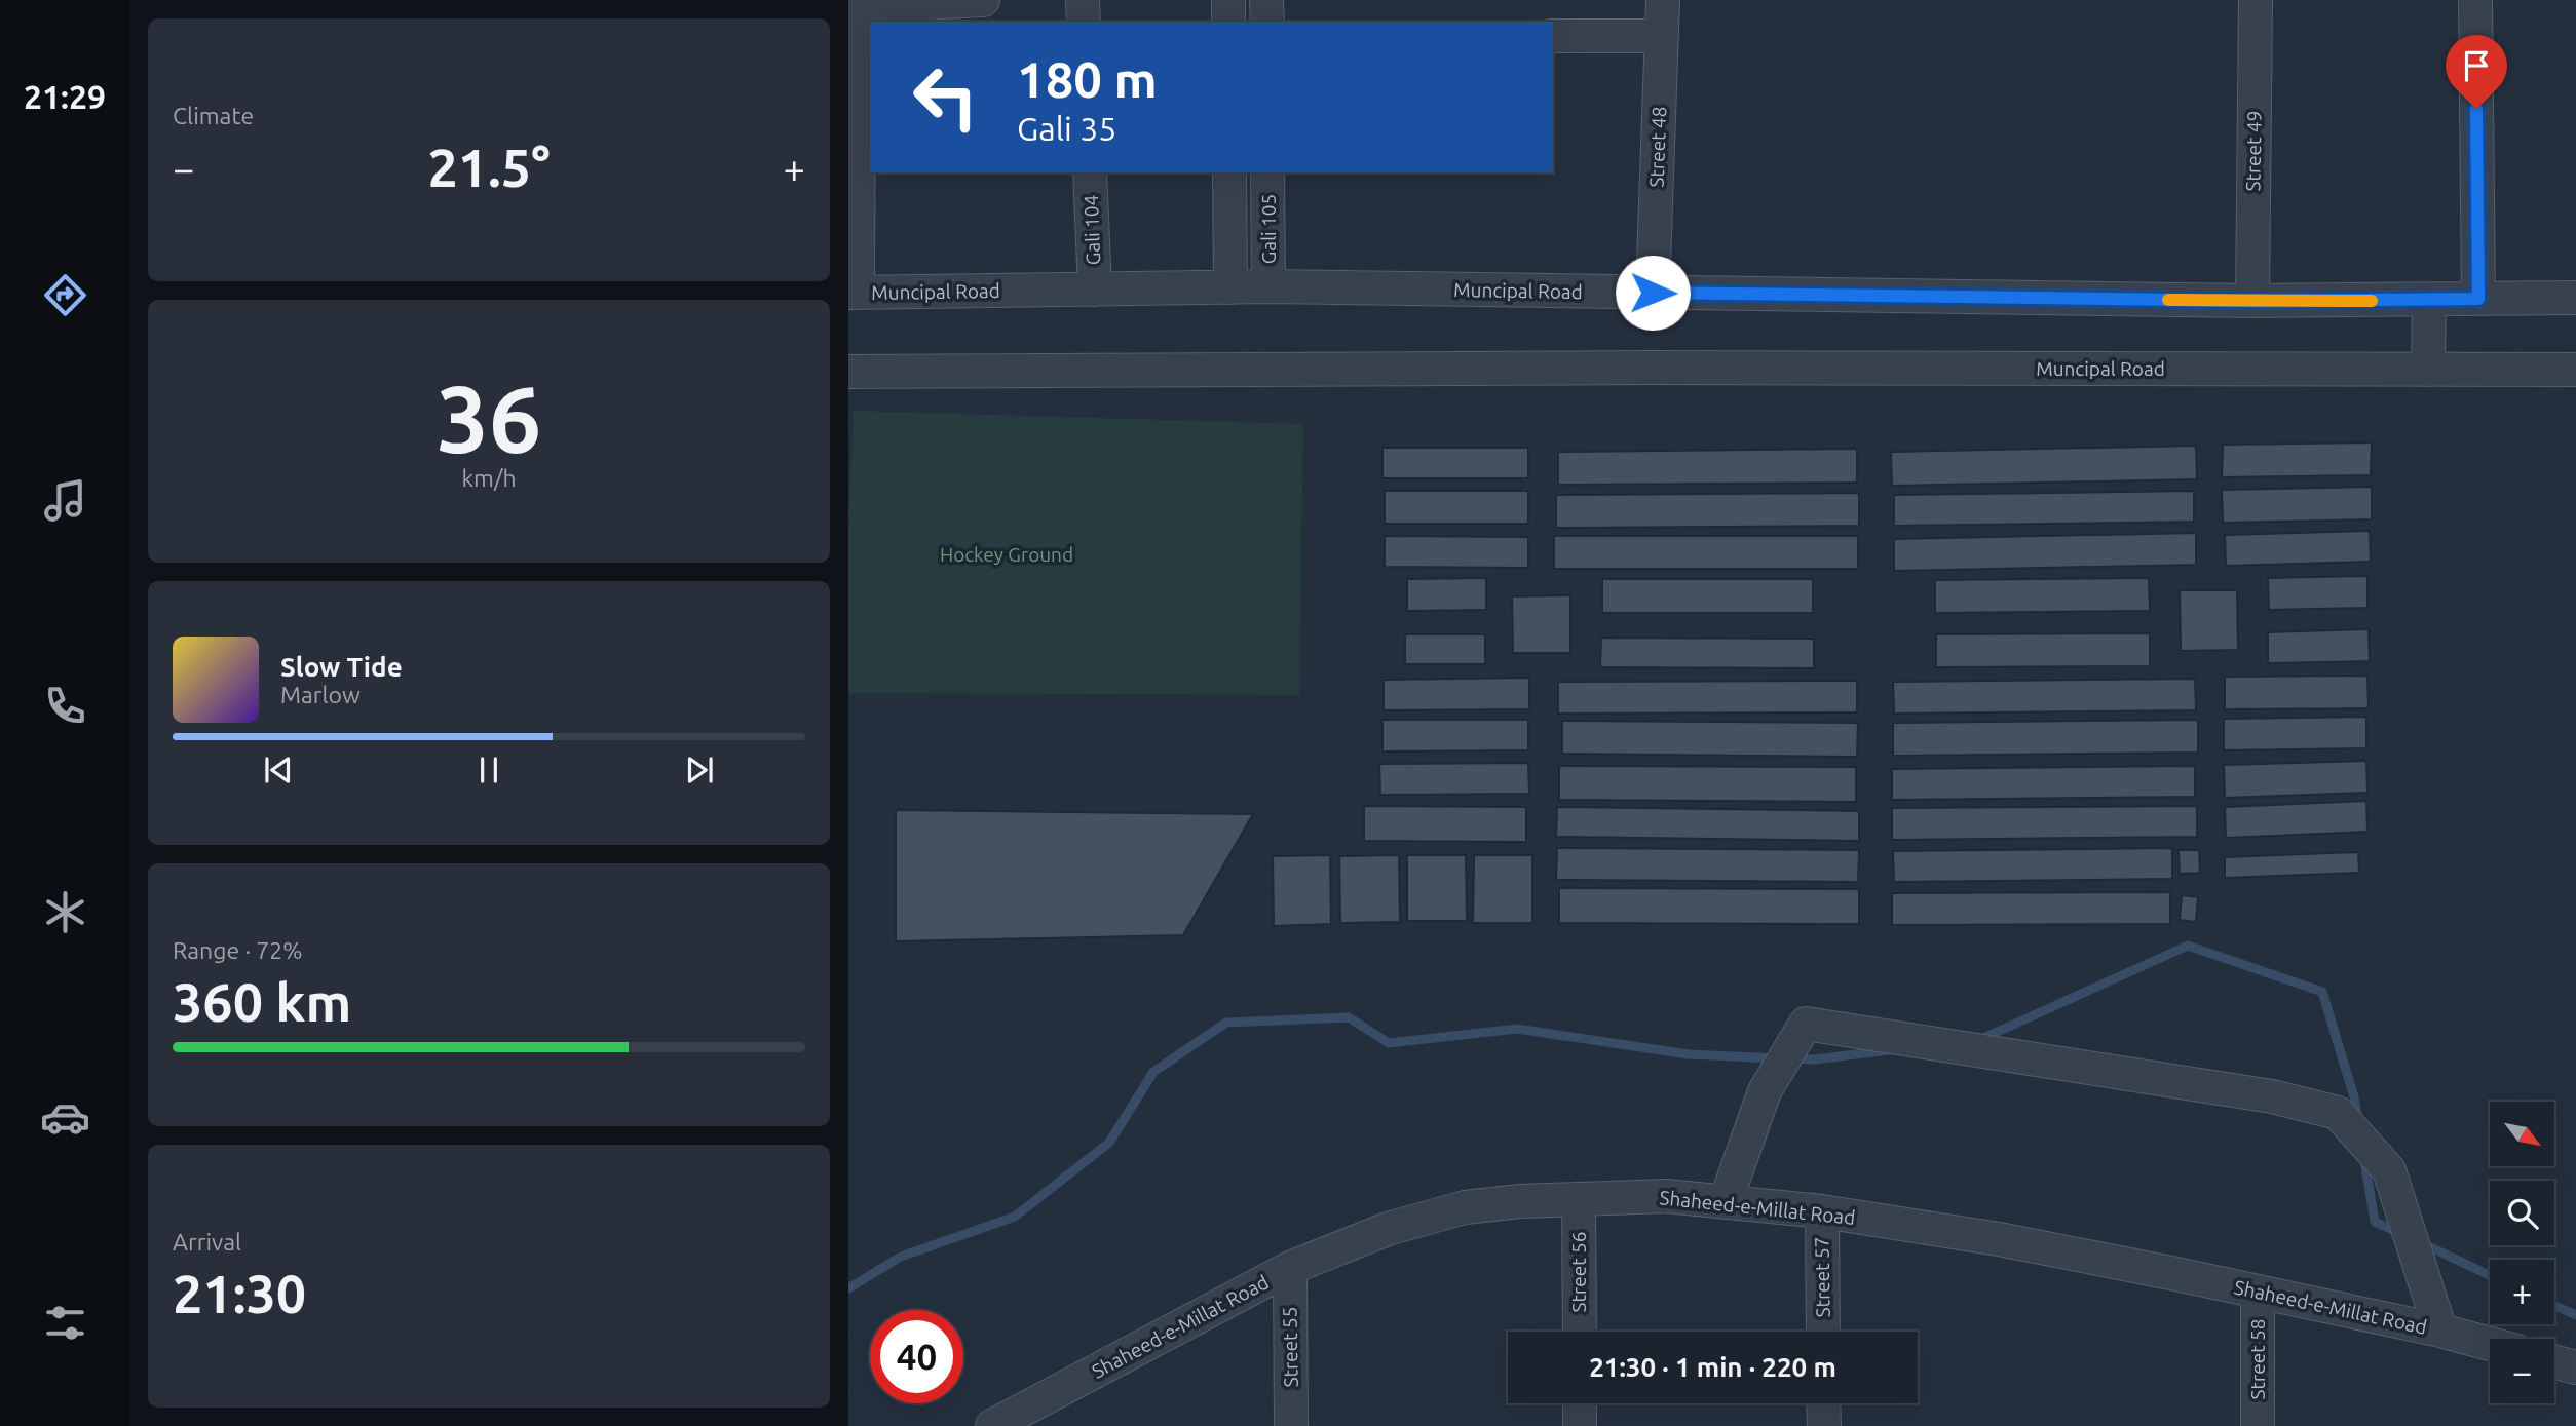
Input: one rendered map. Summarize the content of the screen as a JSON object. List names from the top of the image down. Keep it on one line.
{"streets":{"street":["Street 48","Street 49","Gali 105","Gali 104","Muncipal Road","Shaheed-e-Millat Road","Street 56","Street 57","Street 55","Street 58"]},"crossings":[["Street 48","Muncipal Road"],["Street 49","Muncipal Road"],["Gali 105","Muncipal Road"],["Gali 104","Muncipal Road"],["Shaheed-e-Millat Road","Street 56"],["Shaheed-e-Millat Road","Street 57"],["Shaheed-e-Millat Road","Street 55"],["Shaheed-e-Millat Road","Street 58"]],"parks":["Hockey Ground"],"north":"bottom right","page":{"tabs":"21:29","tile":["Climate",["36","km/h"],["Range · 72%","360 km"],["Arrival","21:30"]],"turn":["180 m","Gali 35"],"heat":["−","21.5°","+"],"song":["Slow Tide","Marlow"],"map_buttons":["+","−"],"limit":"40","trip":"21:30 · 1 min · 220 m"}}
